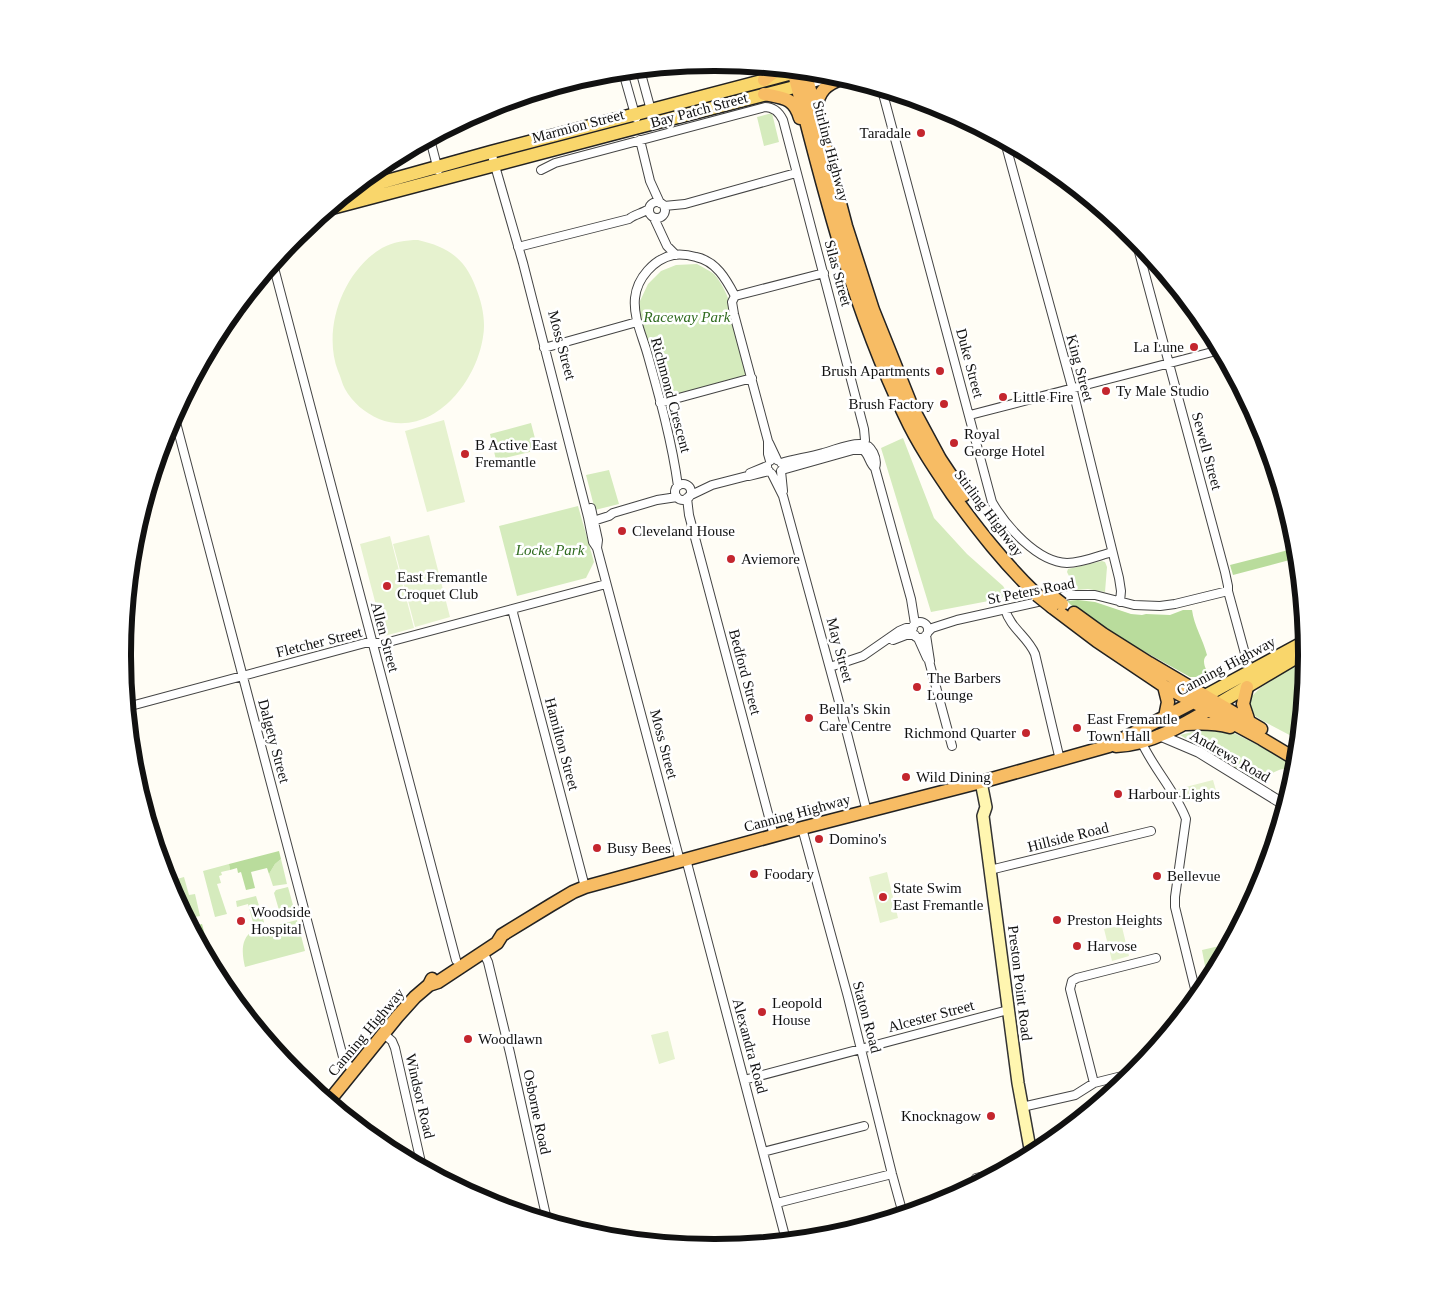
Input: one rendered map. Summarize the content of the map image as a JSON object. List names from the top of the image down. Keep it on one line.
{"streets":{"highway":["Stirling Highway","Canning Highway"],"main road":["Marmion Street","Preston Point Road"],"street":["Bay Patch Street","Silas Street","Moss Street","Duke Street","King Street","Richmond Crescent","Sewell Street","St Peters Road","Allen Street","Fletcher Street","May Street","Bedford Street","Dalgety Street","Hamilton Street","Andrews Road","Hillside Road","Alcester Street","Staton Road","Alexandra Road","Windsor Road","Osborne Road"]},"crossings":[["Bay Patch Street","Silas Street"],["Marmion Street","Moss Street"],["Stirling Highway","Canning Highway"],["Silas Street","St Peters Road"],["Moss Street","Fletcher Street"],["Moss Street","Canning Highway"],["Moss Street","Alexandra Road"],["Duke Street","King Street"],["King Street","St Peters Road"],["Richmond Crescent","Bedford Street"],["Sewell Street","St Peters Road"],["Sewell Street","Canning Highway"],["St Peters Road","May Street"],["Allen Street","Fletcher Street"],["Allen Street","Canning Highway"],["Fletcher Street","Dalgety Street"],["Fletcher Street","Hamilton Street"],["May Street","Canning Highway"],["Canning Highway","Bedford Street"],["Canning Highway","Dalgety Street"],["Canning Highway","Hamilton Street"],["Canning Highway","Andrews Road"],["Canning Highway","Preston Point Road"],["Canning Highway","Staton Road"],["Canning Highway","Alexandra Road"],["Canning Highway","Windsor Road"],["Canning Highway","Osborne Road"],["Hillside Road","Preston Point Road"],["Preston Point Road","Alcester Street"],["Alcester Street","Staton Road"],["Alcester Street","Alexandra Road"]],"parks":["Raceway Park","Locke Park"],"places":["Taradale","La Lune","Brush Apartments","Ty Male Studio","Little Fire","Brush Factory","Royal George Hotel","B Active East Fremantle","Cleveland House","Aviemore","East Fremantle Croquet Club","The Barbers Lounge","Bella's Skin Care Centre","East Fremantle Town Hall","Richmond Quarter","Wild Dining","Harbour Lights","Domino's","Busy Bees","Foodary","Bellevue","State Swim East Fremantle","Preston Heights","Woodside Hospital","Harvose","Leopold House","Woodlawn","Knocknagow"]}
